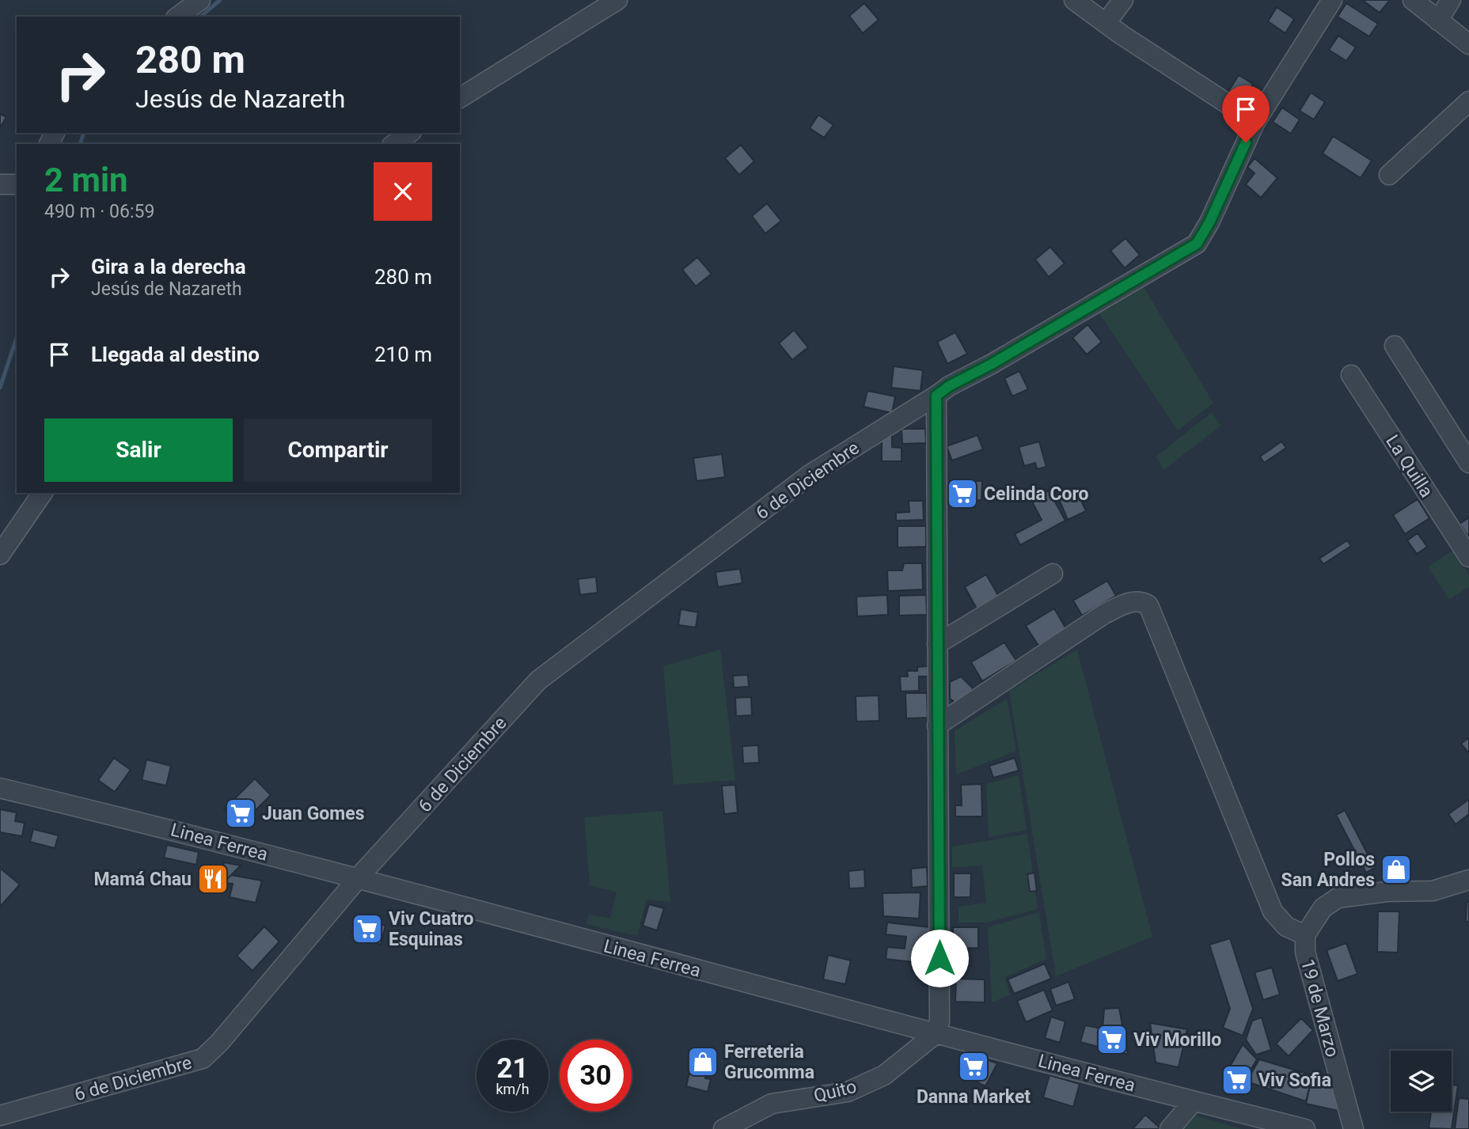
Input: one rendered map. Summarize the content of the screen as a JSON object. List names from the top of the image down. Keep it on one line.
{"streets":{"street":["La Quilla","6 de Diciembre","Linea Ferrea","19 de Marzo","Quito"]},"crossings":[["6 de Diciembre","Linea Ferrea"],["Linea Ferrea","Quito"]],"places":{"supermarket":["Celinda Coro","Juan Gomes","Viv Cuatro Esquinas","Viv Morillo","Danna Market","Viv Sofia"],"shop":["Pollos San Andres","Ferreteria Grucomma"],"restaurant":["Mamá Chau"]},"page":{"turn":["280 m","Jesús de Nazareth"],"heading":["2 min","490 m · 06:59"],"list":[{"name":"Gira a la derecha","note":"Jesús de Nazareth","value":"280 m"},{"name":"Llegada al destino","value":"210 m"}],"buttons":["Salir","Compartir"],"speed":"21 km/h","limit":"30"}}
